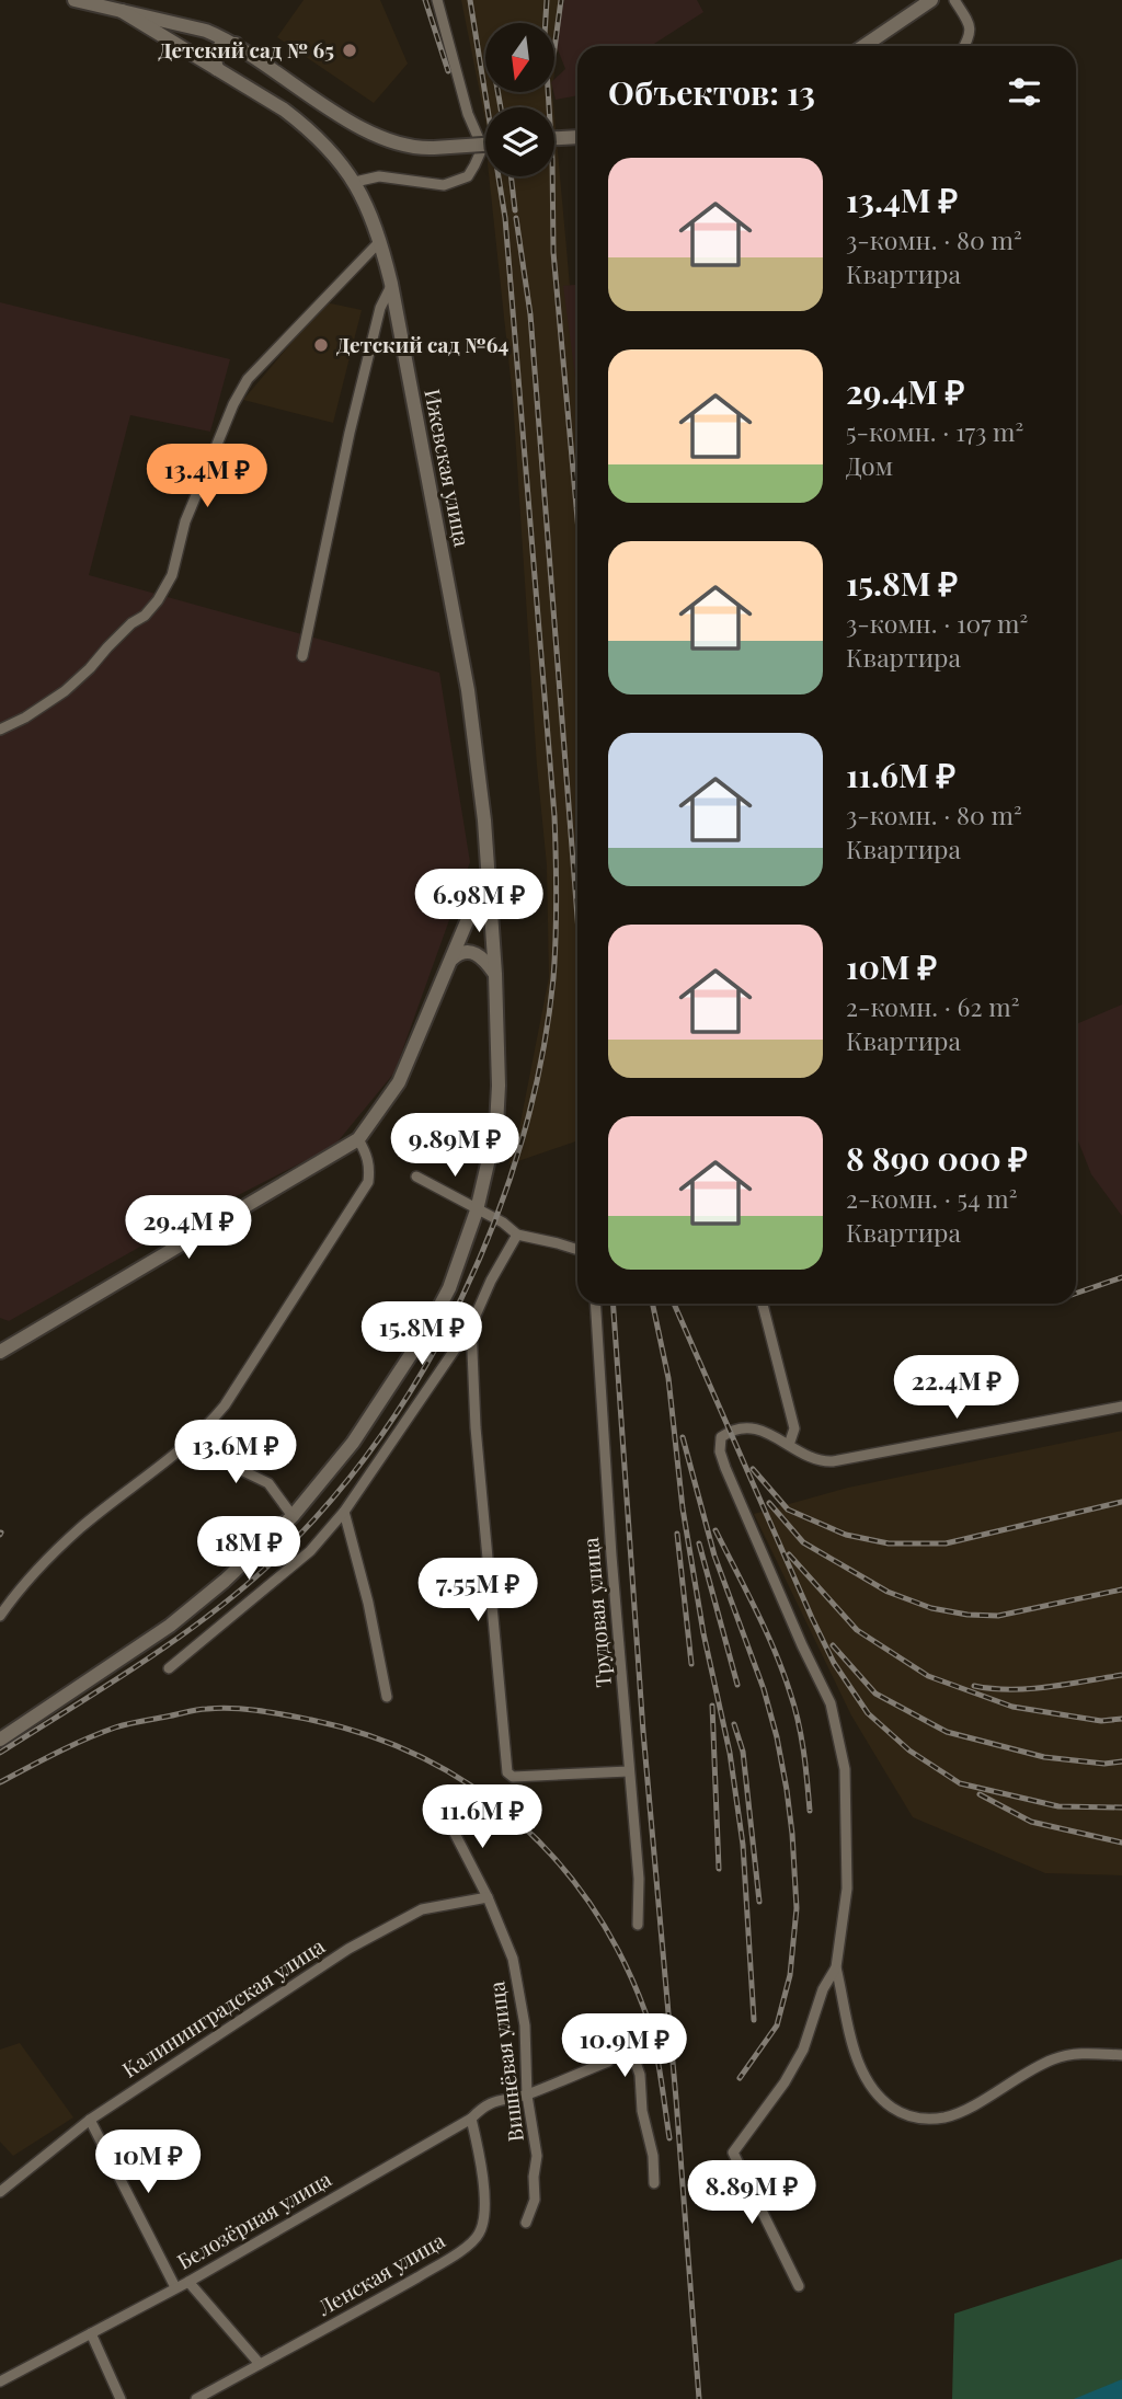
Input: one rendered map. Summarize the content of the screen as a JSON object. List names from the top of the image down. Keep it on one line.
{"streets":{"street":["Ижевская улица","Трудовая улица","Калининградская улица","Вишнёвая улица","Белозёрная улица","Ленская улица"]},"crossings":[["Калининградская улица","Вишнёвая улица"],["Вишнёвая улица","Белозёрная улица"],["Белозёрная улица","Ленская улица"]],"places":["Детский сад № 65","Детский сад №64"],"north":"bottom","page":{"heading":"Объектов: 13","list":[{"name":"13.4M ₽","note":"3-комн. · 80 m² · Квартира"},{"name":"29.4M ₽","note":"5-комн. · 173 m² · Дом"},{"name":"15.8M ₽","note":"3-комн. · 107 m² · Квартира"},{"name":"11.6M ₽","note":"3-комн. · 80 m² · Квартира"},{"name":"10M ₽","note":"2-комн. · 62 m² · Квартира"},{"name":"8 890 000 ₽","note":"2-комн. · 54 m² · Квартира"}],"price":["13.4M ₽","6.98M ₽","9.89M ₽","29.4M ₽","15.8M ₽","22.4M ₽","13.6M ₽","18M ₽","7.55M ₽","11.6M ₽","10.9M ₽","10M ₽","8.89M ₽"]}}
